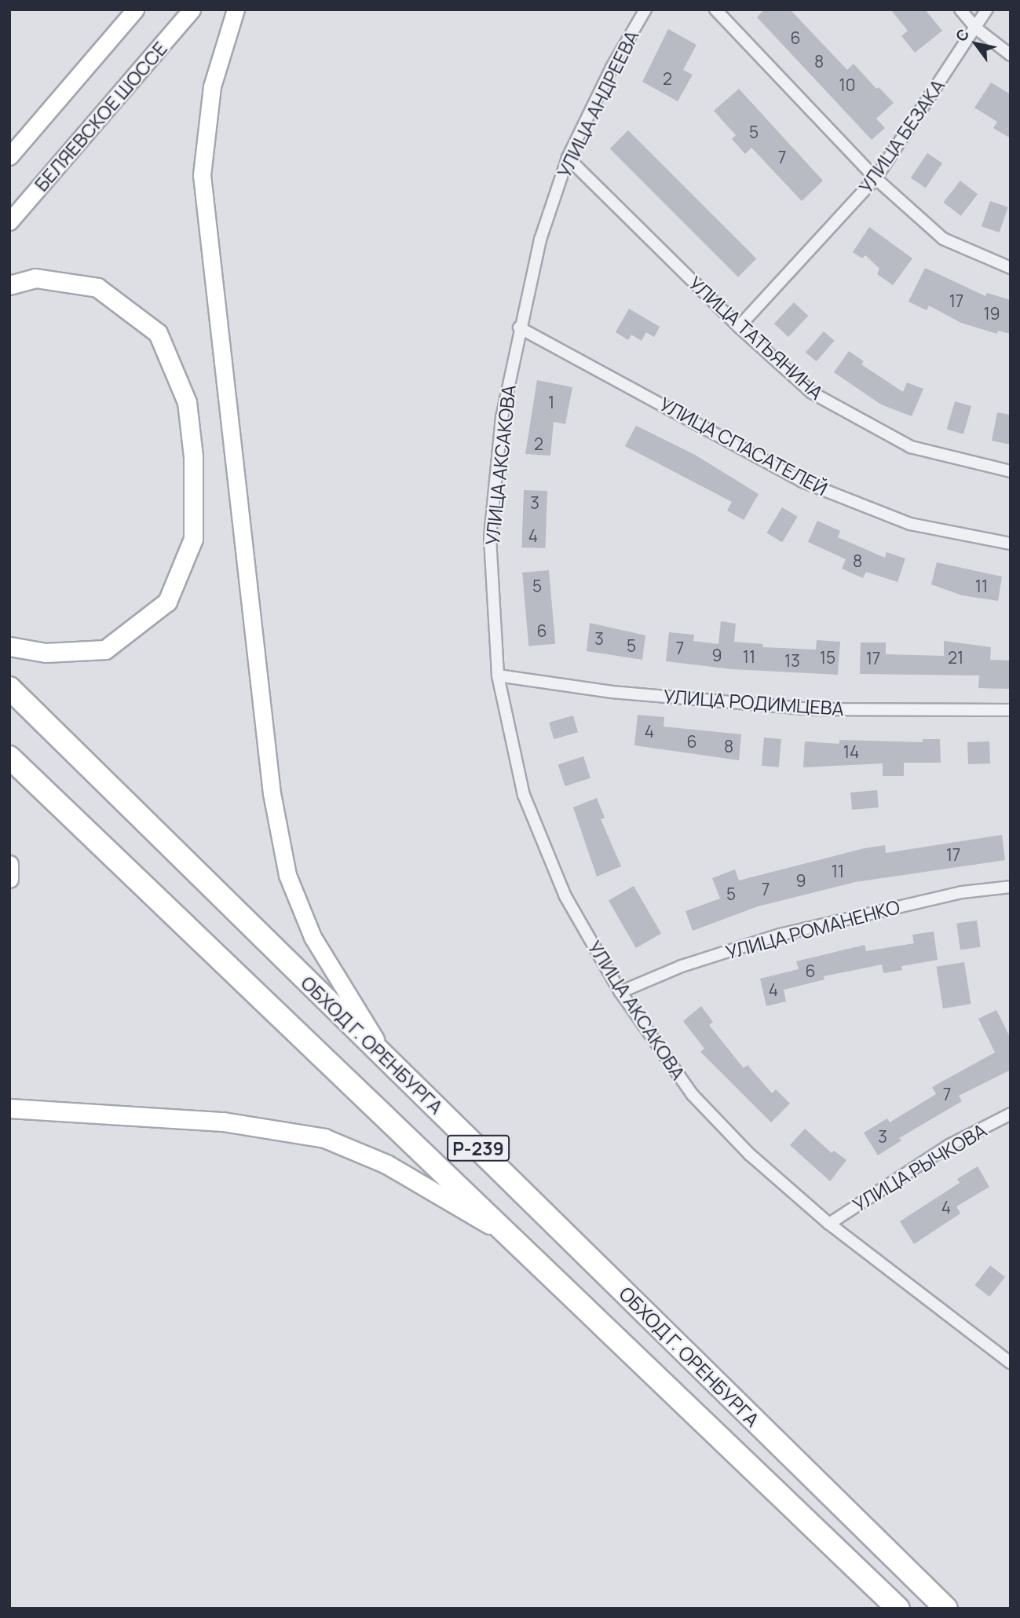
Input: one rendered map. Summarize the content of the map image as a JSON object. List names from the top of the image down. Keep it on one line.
{"streets":{"highway":["ОБХОД Г. ОРЕНБУРГА","Р-239"],"main road":["БЕЛЯЕВСКОЕ ШОССЕ"],"street":["УЛИЦА АНДРЕЕВА","УЛИЦА БЕЗАКА","УЛИЦА ТАТЬЯНИНА","УЛИЦА СПАСАТЕЛЕЙ","УЛИЦА АКСАКОВА","УЛИЦА РОДИМЦЕВА","УЛИЦА РОМАНЕНКО","УЛИЦА РЫЧКОВА"]},"crossings":[["УЛИЦА АНДРЕЕВА","УЛИЦА ТАТЬЯНИНА"],["УЛИЦА АНДРЕЕВА","УЛИЦА СПАСАТЕЛЕЙ"],["УЛИЦА АНДРЕЕВА","УЛИЦА АКСАКОВА"],["УЛИЦА БЕЗАКА","УЛИЦА ТАТЬЯНИНА"],["УЛИЦА СПАСАТЕЛЕЙ","УЛИЦА АКСАКОВА"],["УЛИЦА АКСАКОВА","УЛИЦА РОДИМЦЕВА"],["УЛИЦА АКСАКОВА","УЛИЦА РОМАНЕНКО"],["УЛИЦА АКСАКОВА","УЛИЦА РЫЧКОВА"]],"house_numbers":["6","8","2","10","5","7","17","19","1","2","3","4","8","5","11","6","3","5","7","9","11","15","21","17","13","4","6","8","14","17","11","9","7","5","6","4","7","3","4"],"north":"top left"}
